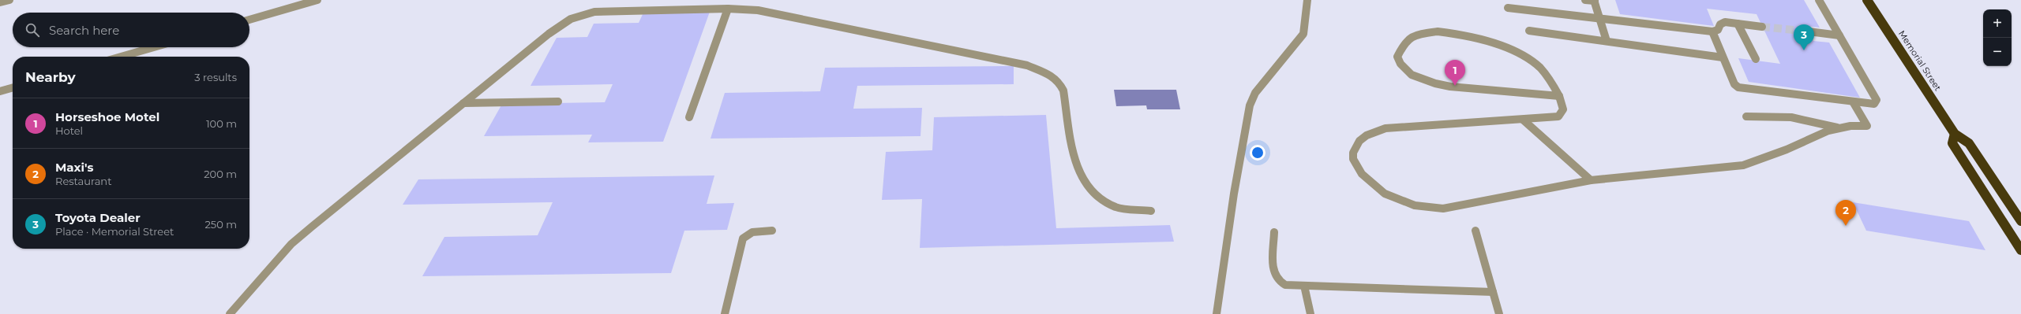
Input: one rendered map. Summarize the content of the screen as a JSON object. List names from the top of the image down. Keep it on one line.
{"streets":{"highway":["Memorial Street"]},"page":{"map_buttons":["+","−"],"search":"Search here","pins":["3","1","2"],"heading":["Nearby","3 results"],"list":[{"mark":"1","name":"Horseshoe Motel","note":"Hotel","value":"100 m"},{"mark":"2","name":"Maxi's","note":"Restaurant","value":"200 m"},{"mark":"3","name":"Toyota Dealer","note":"Place · Memorial Street","value":"250 m"}]}}
